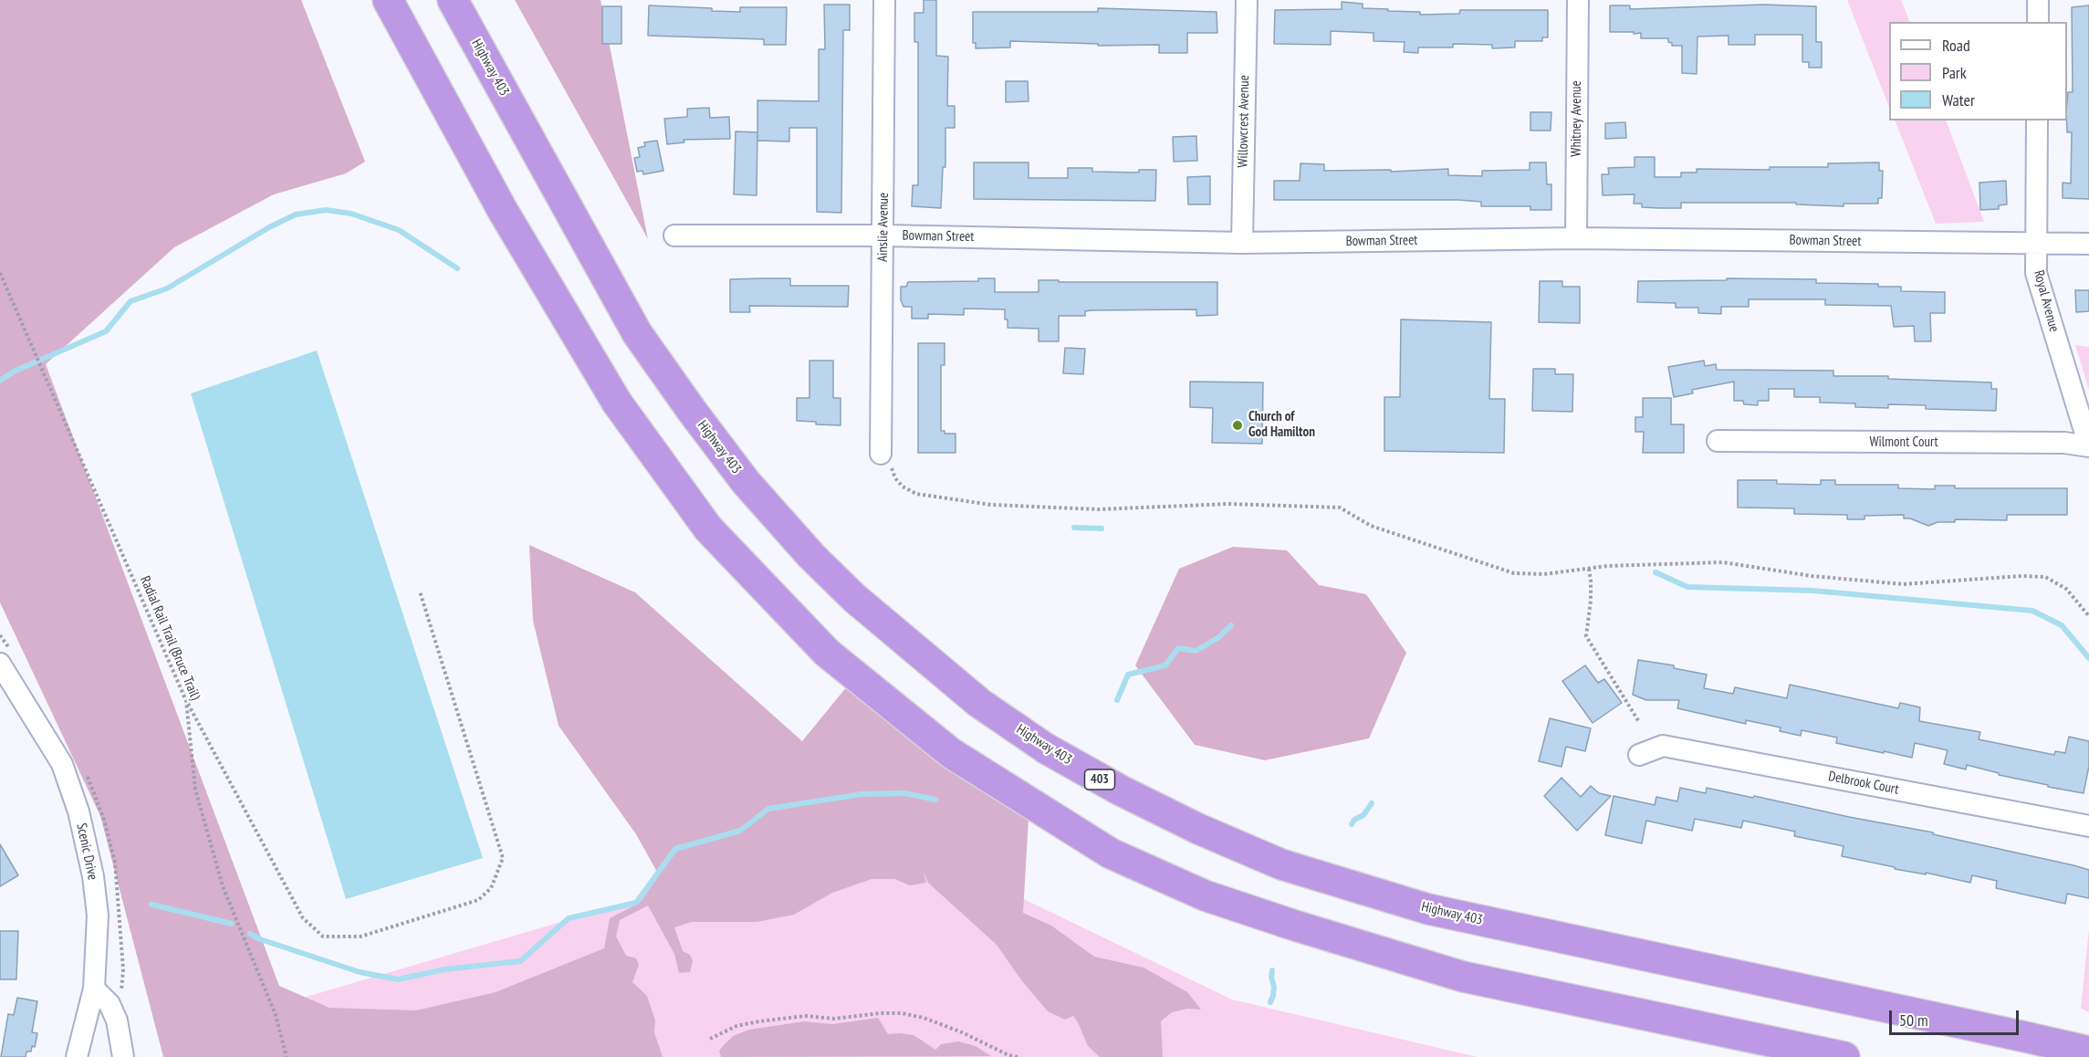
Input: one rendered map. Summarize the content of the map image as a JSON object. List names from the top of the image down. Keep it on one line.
{"streets":{"highway":["Highway 403","403"],"street":["Whitney Avenue","Willowcrest Avenue","Ainslie Avenue","Bowman Street","Royal Avenue","Wilmont Court","Delbrook Court","Scenic Drive"],"path":["Radial Rail Trail (Bruce Trail)"]},"crossings":[["Whitney Avenue","Bowman Street"],["Willowcrest Avenue","Bowman Street"],["Ainslie Avenue","Bowman Street"],["Bowman Street","Royal Avenue"],["Royal Avenue","Wilmont Court"]],"places":["Church of God Hamilton"],"legend":["Road","Park","Water"],"scale_bar":"50 m"}
